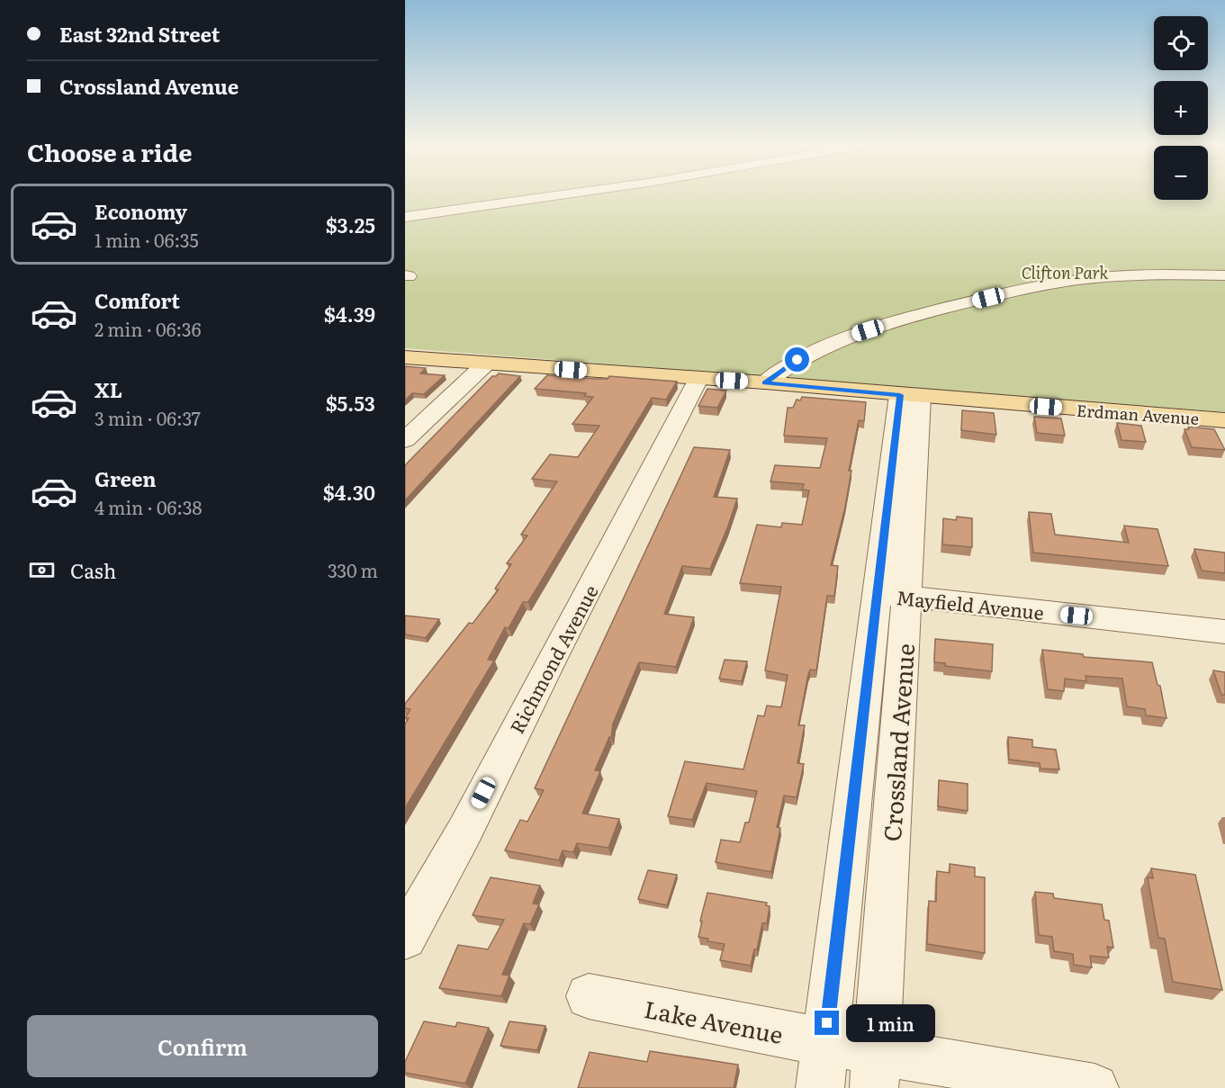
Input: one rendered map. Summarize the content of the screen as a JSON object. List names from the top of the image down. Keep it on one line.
{"streets":{"main road":["Erdman Avenue"],"street":["Mayfield Avenue","Richmond Avenue","Crossland Avenue","Lake Avenue"]},"crossings":[["Erdman Avenue","Richmond Avenue"],["Erdman Avenue","Crossland Avenue"],["Mayfield Avenue","Crossland Avenue"],["Crossland Avenue","Lake Avenue"]],"parks":["Clifton Park"],"page":{"banner":["East 32nd Street","Crossland Avenue"],"map_buttons":["+","−"],"heading":"Choose a ride","list":[{"name":"Economy","note":"1 min · 06:35","value":"$3.25"},{"name":"Comfort","note":"2 min · 06:36","value":"$4.39"},{"name":"XL","note":"3 min · 06:37","value":"$5.53"},{"name":"Green","note":"4 min · 06:38","value":"$4.30"}],"pay":["Cash","330 m"],"buttons":"Confirm","bubble":"1 min"}}
